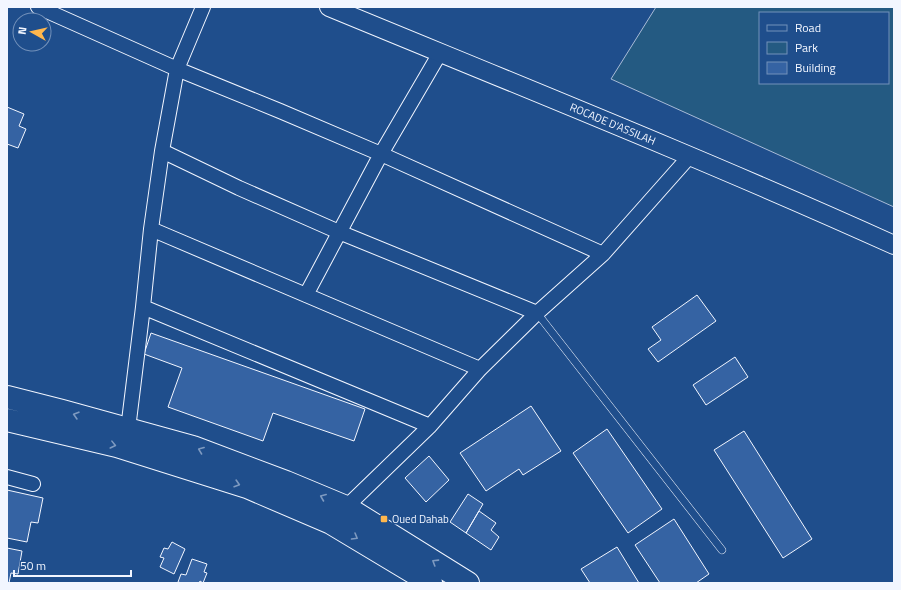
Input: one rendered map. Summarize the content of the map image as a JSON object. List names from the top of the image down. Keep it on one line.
{"streets":{"street":["ROCADE D'ASSILAH"]},"places":{"transit":["Oued Dahab"]},"legend":["Road","Park","Building"],"scale_bar":"50 m","north":"left"}
